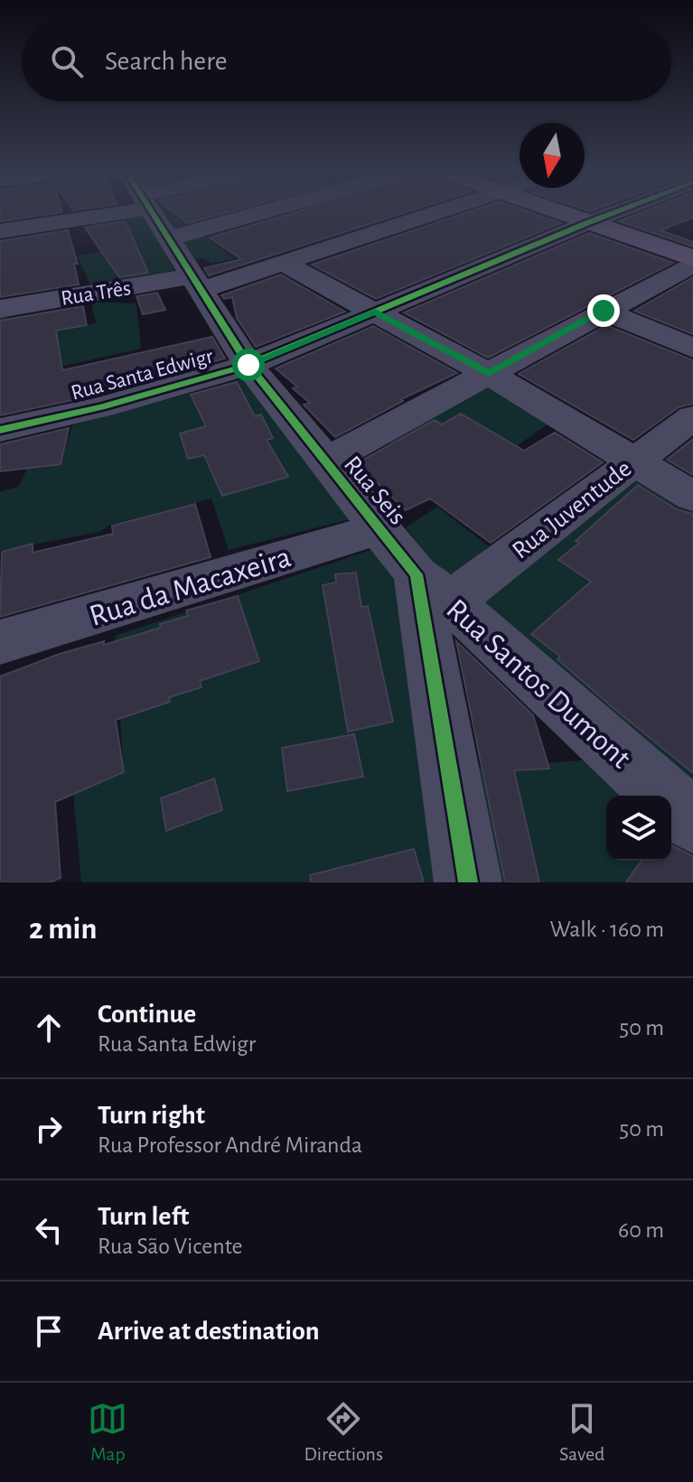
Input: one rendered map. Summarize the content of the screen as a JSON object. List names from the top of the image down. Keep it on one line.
{"streets":{"street":["Rua Três","Rua Santa Edwigr","Rua Seis","Rua Juventude","Rua da Macaxeira","Rua Santos Dumont"]},"crossings":[["Rua Três","Rua Seis"],["Rua Santa Edwigr","Rua Seis"],["Rua Seis","Rua Juventude"],["Rua Seis","Rua da Macaxeira"],["Rua Seis","Rua Santos Dumont"],["Rua Juventude","Rua Santos Dumont"]],"north":"bottom","page":{"search":"Search here","heading":["2 min","Walk · 160 m"],"list":[["Continue","Rua Santa Edwigr","50 m"],["Turn right","Rua Professor André Miranda","50 m"],["Turn left","Rua São Vicente","60 m"],"Arrive at destination"],"nav":["Map","Directions","Saved"]}}
